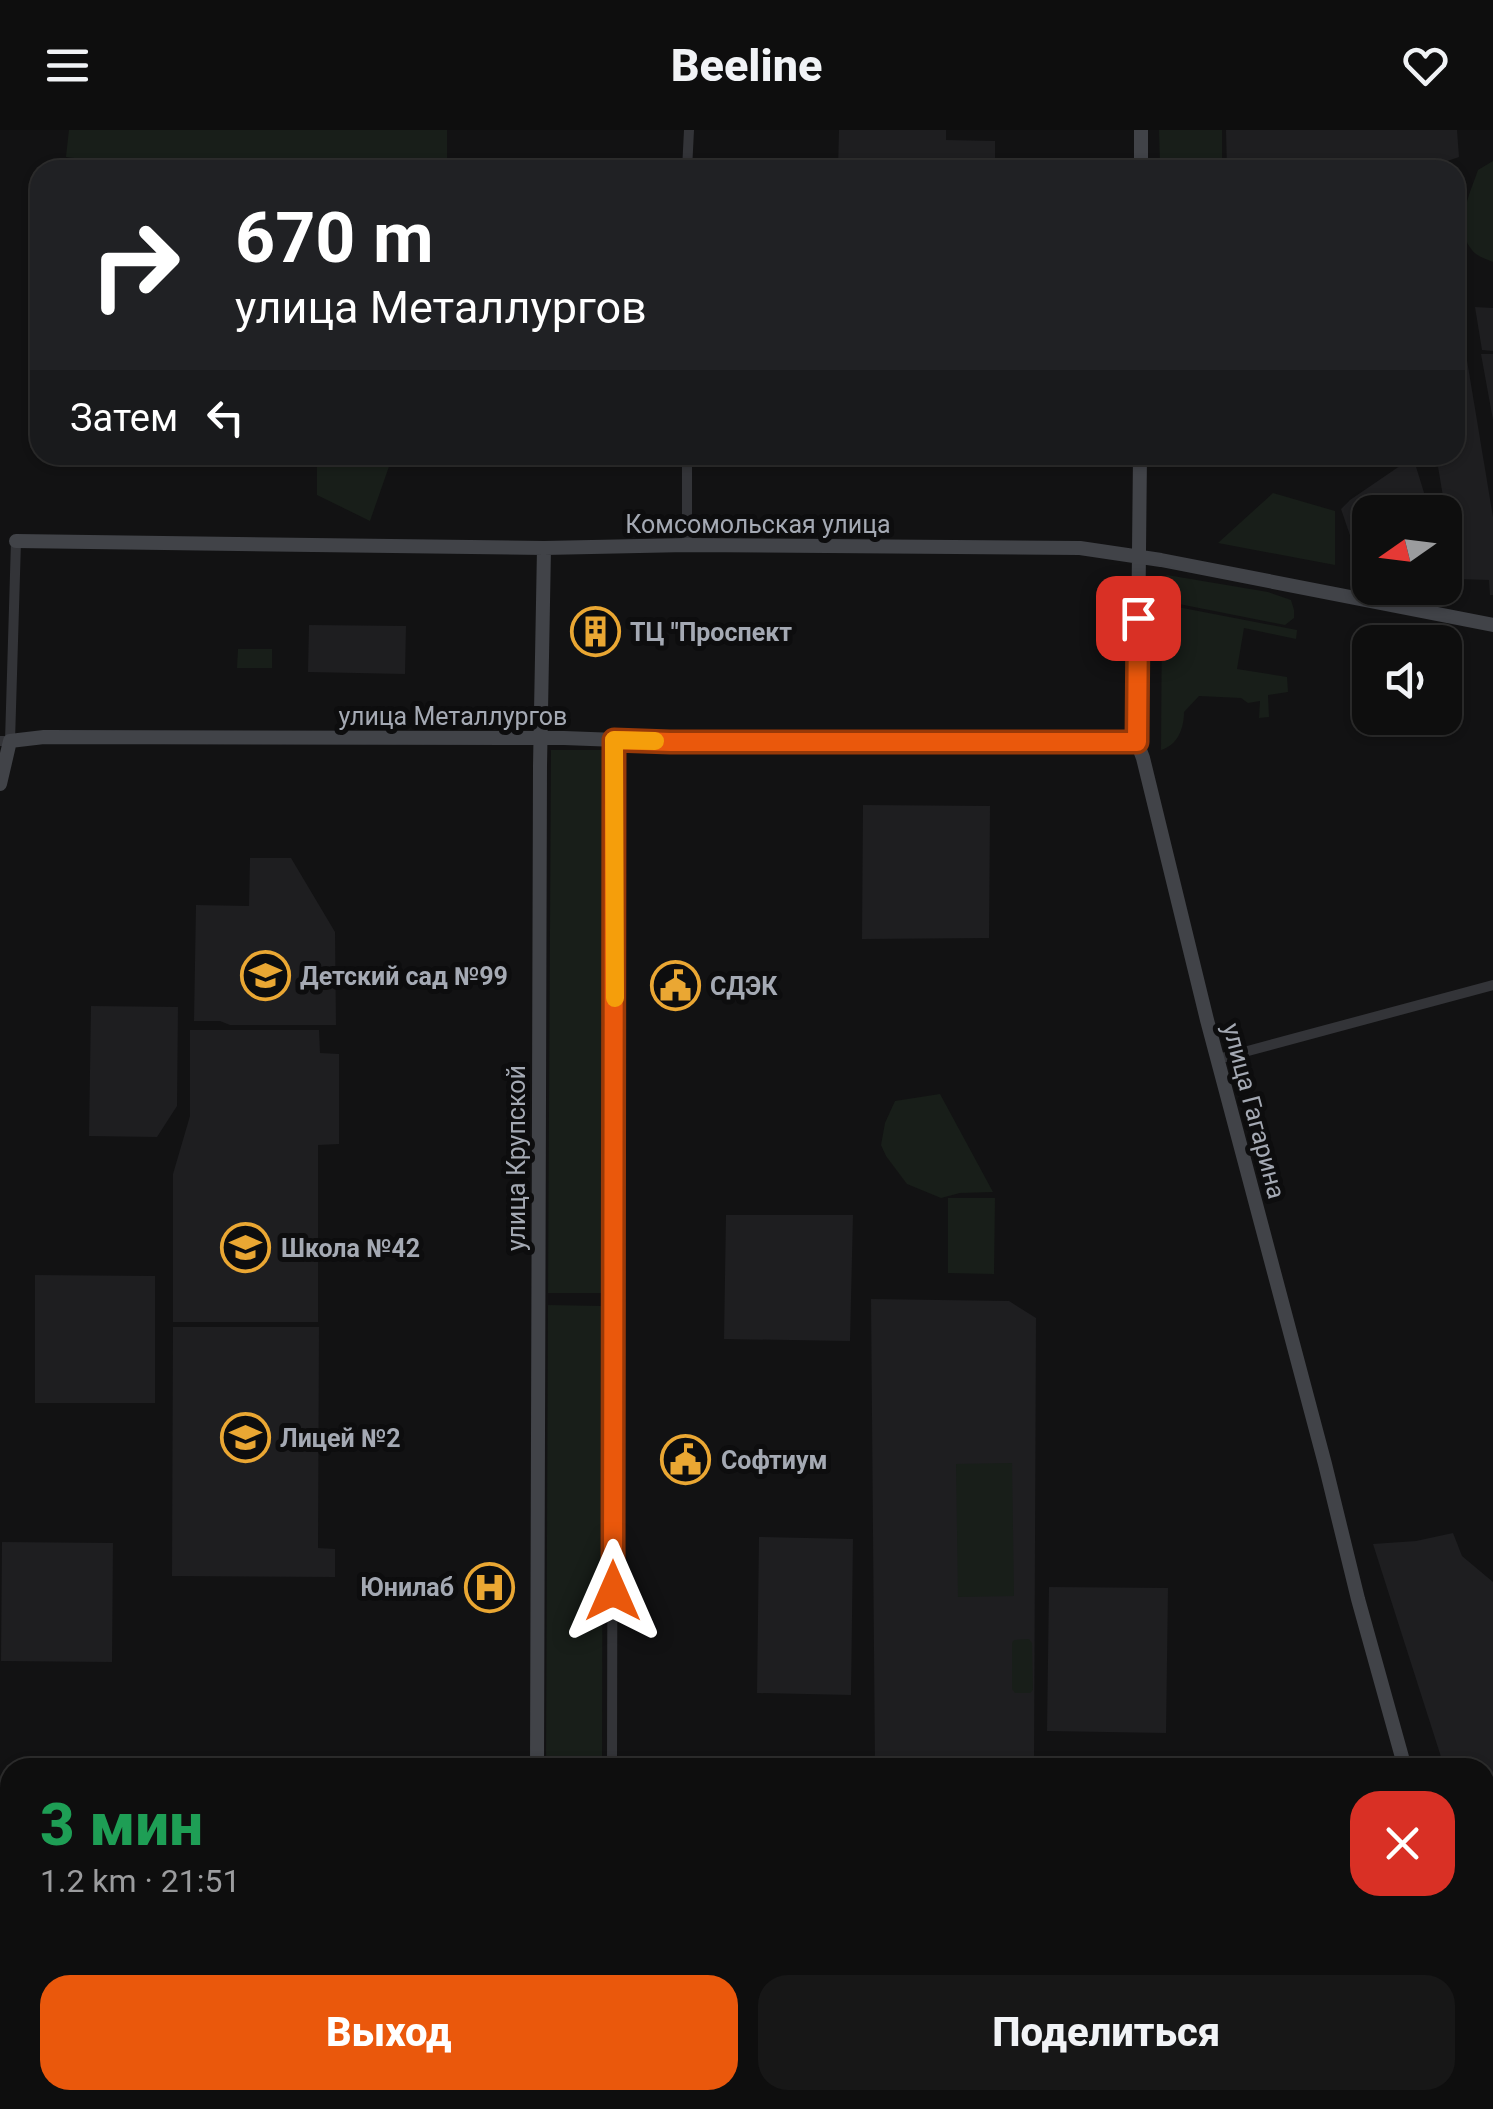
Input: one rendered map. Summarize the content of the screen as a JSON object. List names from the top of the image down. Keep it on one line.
{"streets":{"street":["Комсомольская улица","улица Металлургов","улица Гагарина","улица Крупской"]},"crossings":[["Комсомольская улица","улица Гагарина"],["Комсомольская улица","улица Крупской"],["улица Металлургов","улица Гагарина"],["улица Металлургов","улица Крупской"]],"places":{"building":["ТЦ \"Проспект"],"school or university":["Детский сад №99","Школа №42","Лицей №2"],"public building":["СДЭК","Софтиум"],"hospital":["Юнилаб"]},"north":"left","page":{"header":"Beeline","turn":["670 m","улица Металлургов"],"then":"Затем","heading":["3 мин","1.2 km · 21:51"],"buttons":["Выход","Поделиться"]}}
